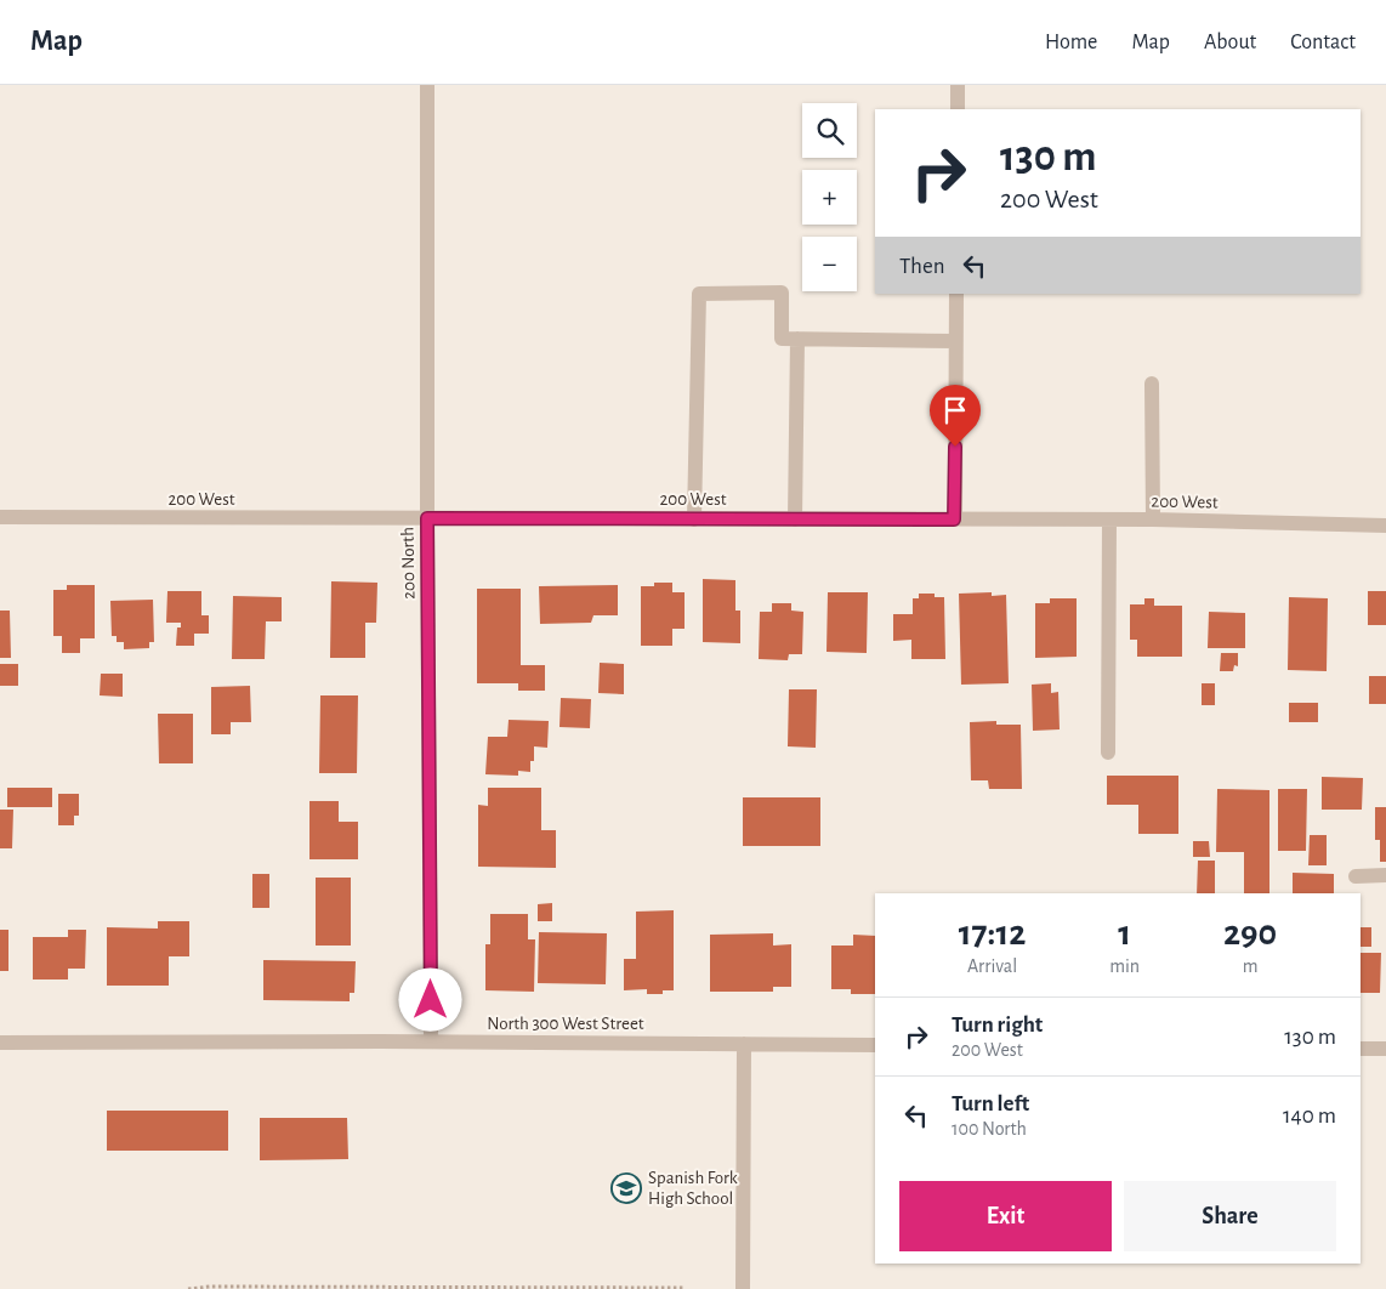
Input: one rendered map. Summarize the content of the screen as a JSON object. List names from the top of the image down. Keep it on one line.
{"streets":{"street":["200 West","200 North","North 300 West Street"]},"crossings":[["200 West","200 North"],["200 North","North 300 West Street"]],"places":{"school or university":["Spanish Fork High School"]},"page":{"header":"Map","nav":["Home","Map","About","Contact"],"map_buttons":["+","−"],"turn":["130 m","200 West"],"then":"Then","eta":["17:12","Arrival","1","min","290","m"],"list":[{"name":"Turn right","note":"200 West","value":"130 m"},{"name":"Turn left","note":"100 North","value":"140 m"}],"buttons":["Exit","Share"]}}
